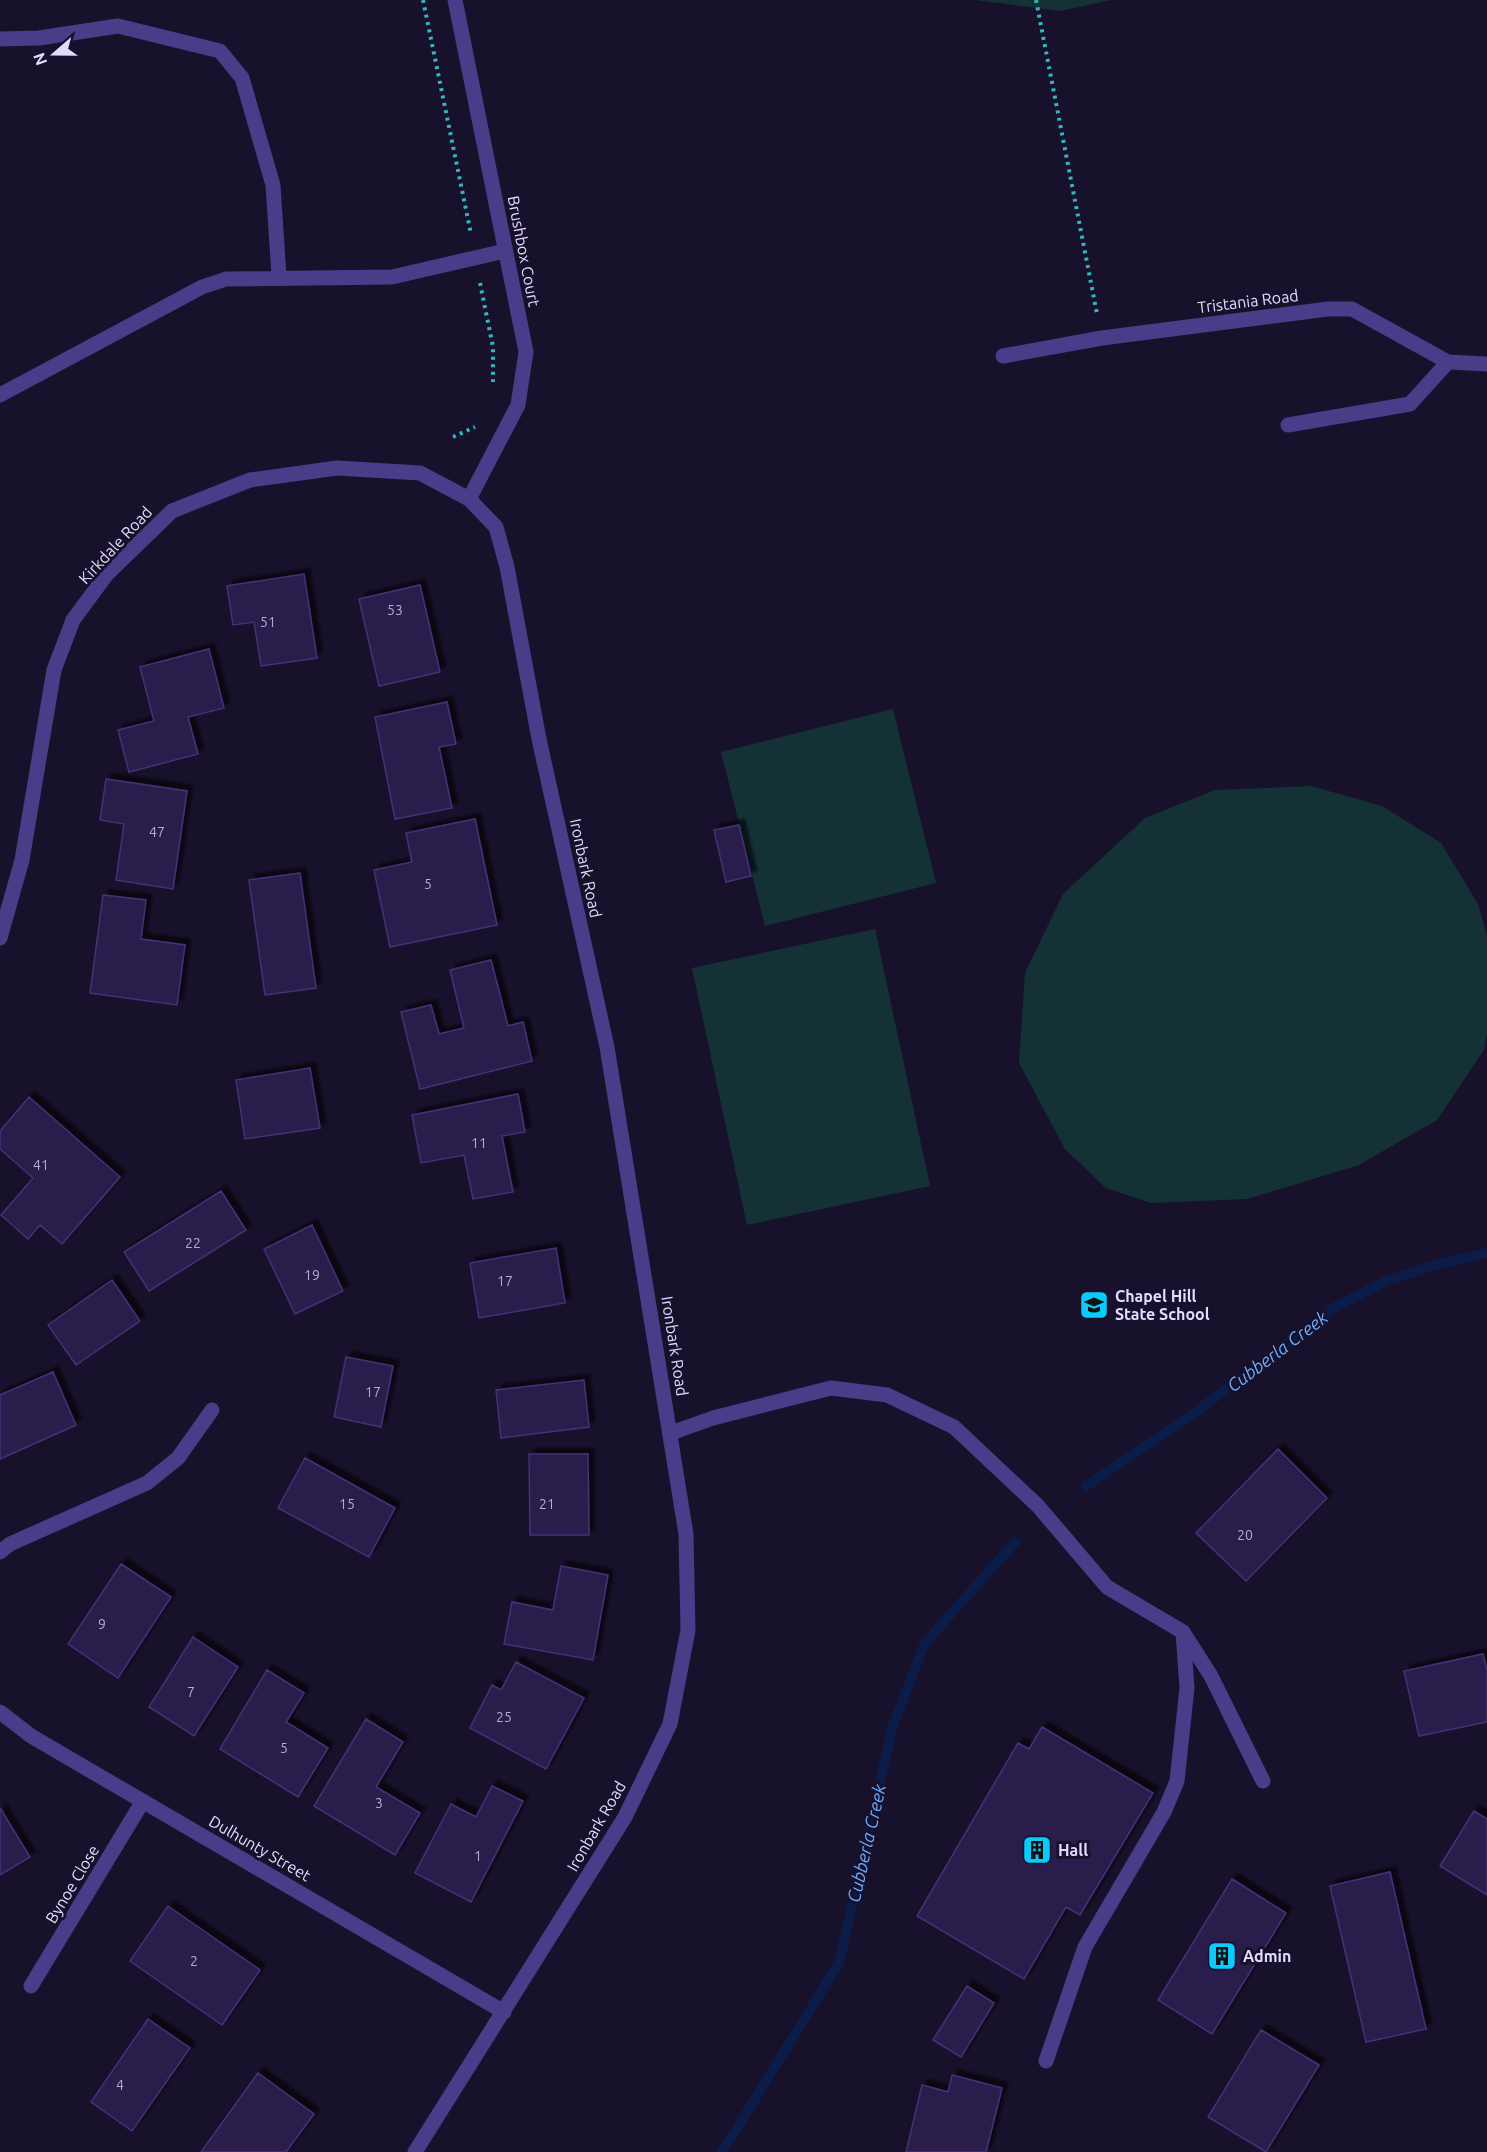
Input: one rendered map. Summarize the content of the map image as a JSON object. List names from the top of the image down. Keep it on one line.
{"streets":{"street":["Brushbox Court","Tristania Road","Kirkdale Road","Ironbark Road","Dulhunty Street","Bynoe Close"]},"crossings":[["Brushbox Court","Kirkdale Road"],["Brushbox Court","Ironbark Road"],["Kirkdale Road","Ironbark Road"],["Ironbark Road","Dulhunty Street"],["Dulhunty Street","Bynoe Close"]],"water":["Cubberla Creek"],"places":{"school or university":["Chapel Hill State School"],"building":["Hall","Admin"]},"house_numbers":["53","51","47","5","11","41","22","19","17","17","15","21","20","9","7","25","5","3","1","2","4"],"north":"left"}
